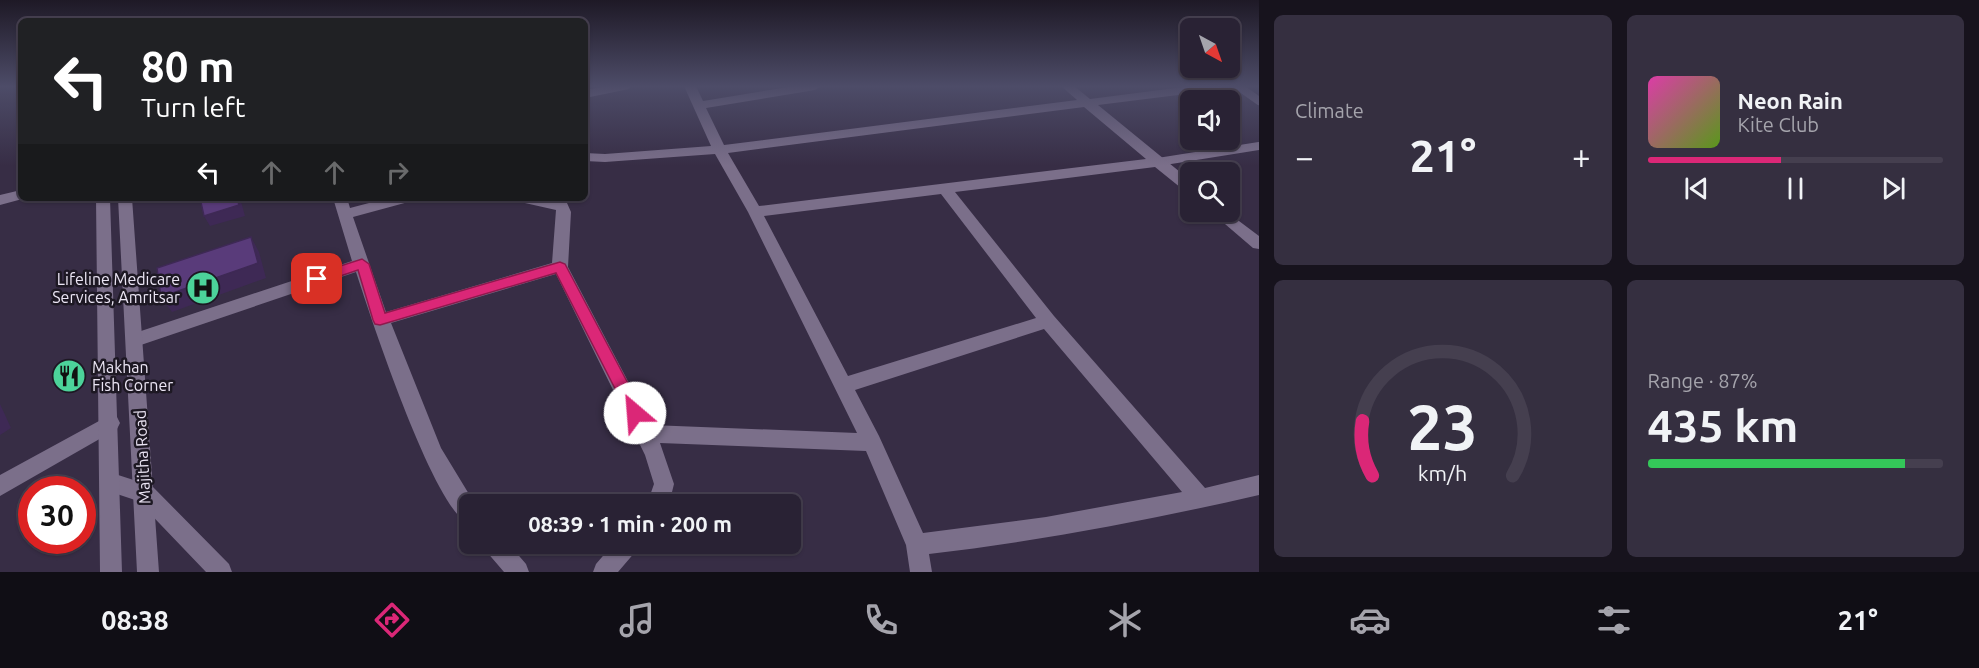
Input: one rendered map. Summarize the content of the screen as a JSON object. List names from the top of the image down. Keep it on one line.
{"streets":{"street":["Majitha Road"]},"places":{"hospital":["Lifeline Medicare Services, Amritsar"],"restaurant":["Makhan Fish Corner"]},"north":"bottom right","page":{"tile":["Climate",["Range · 87%","435 km"]],"turn":["80 m","Turn left"],"song":["Neon Rain","Kite Club"],"heat":["−","21°","+"],"limit":"30","trip":"08:39 · 1 min · 200 m","tabs":["08:38","21°"],"gauge":["23","km/h"]}}
